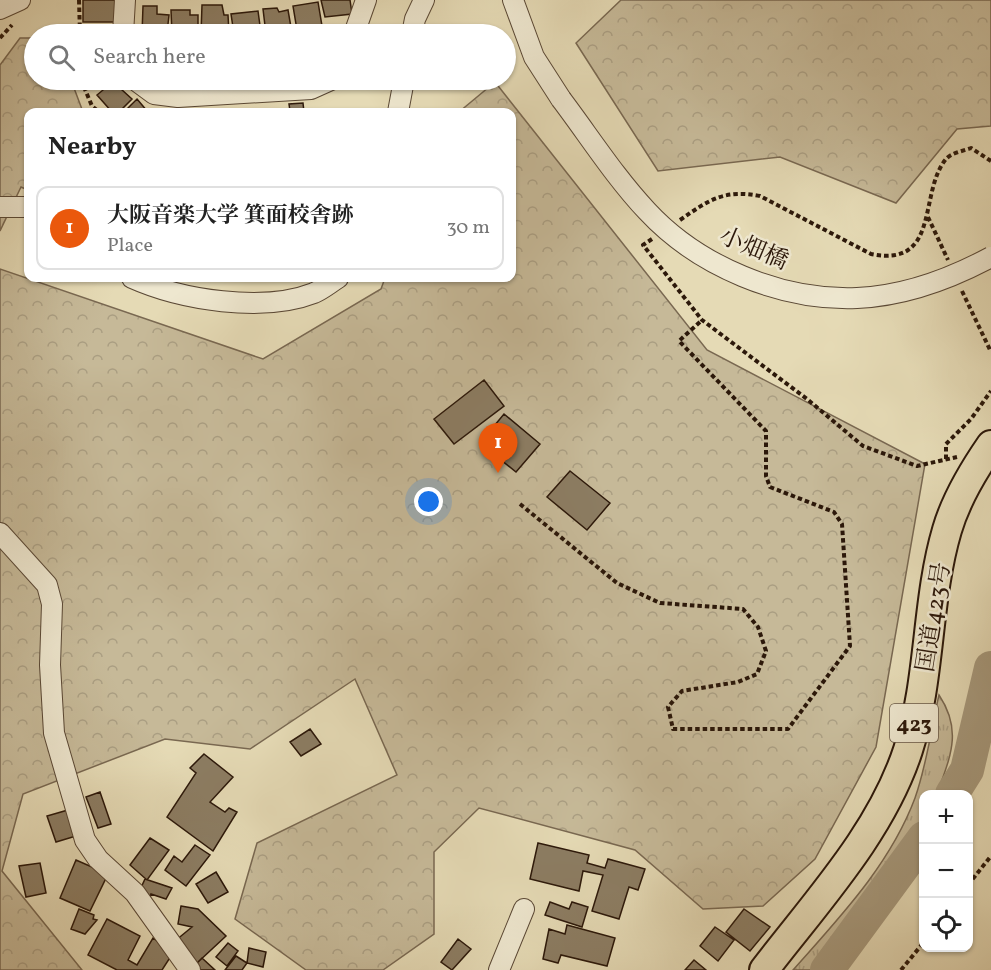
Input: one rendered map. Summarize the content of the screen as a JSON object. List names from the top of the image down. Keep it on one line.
{"streets":{"highway":["国道423号","423"],"street":["小畑橋"]},"page":{"search":"Search here","heading":"Nearby","list":[{"mark":"1","name":"大阪音楽大学 箕面校舎跡","note":"Place","value":"30 m"}],"pins":"1","map_buttons":["+","−"]}}
